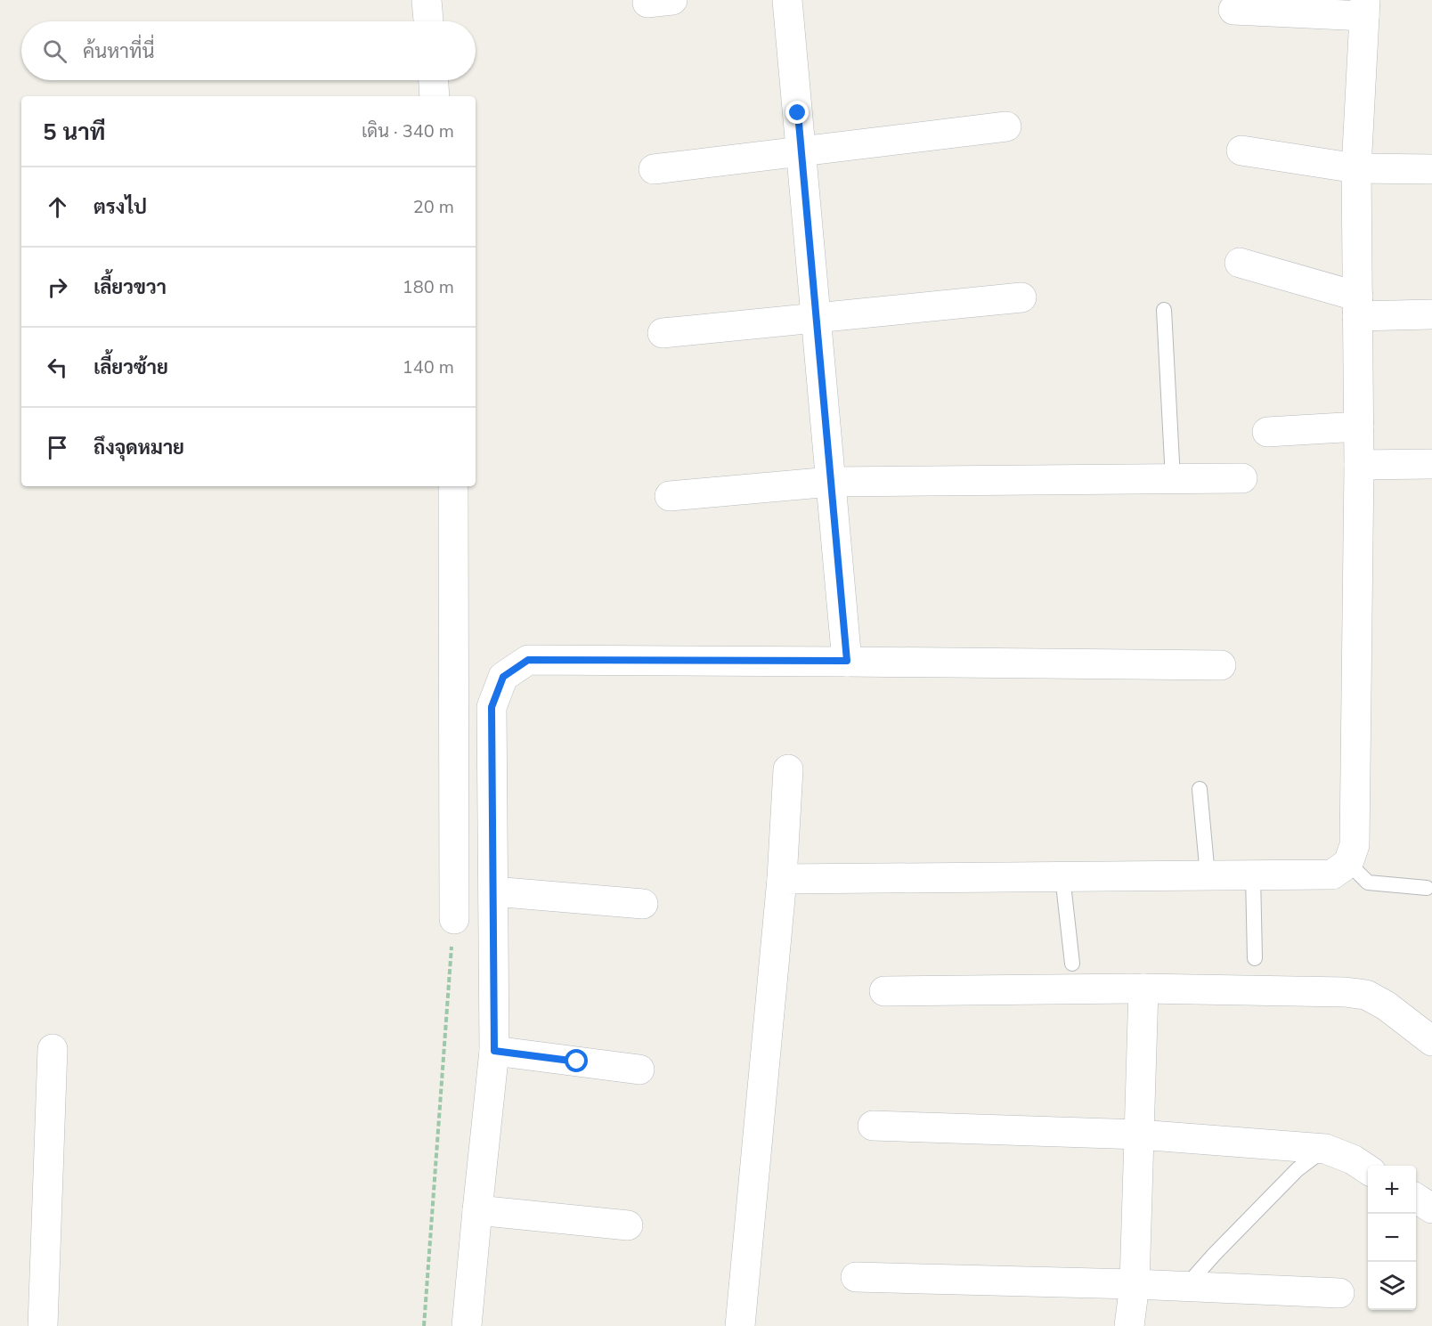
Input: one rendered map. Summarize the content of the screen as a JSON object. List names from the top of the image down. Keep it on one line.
{"page":{"search":"ค้นหาที่นี่","heading":["5 นาที","เดิน · 340 m"],"list":[["ตรงไป","20 m"],["เลี้ยวขวา","180 m"],["เลี้ยวซ้าย","140 m"],"ถึงจุดหมาย"],"map_buttons":["+","−"]}}
